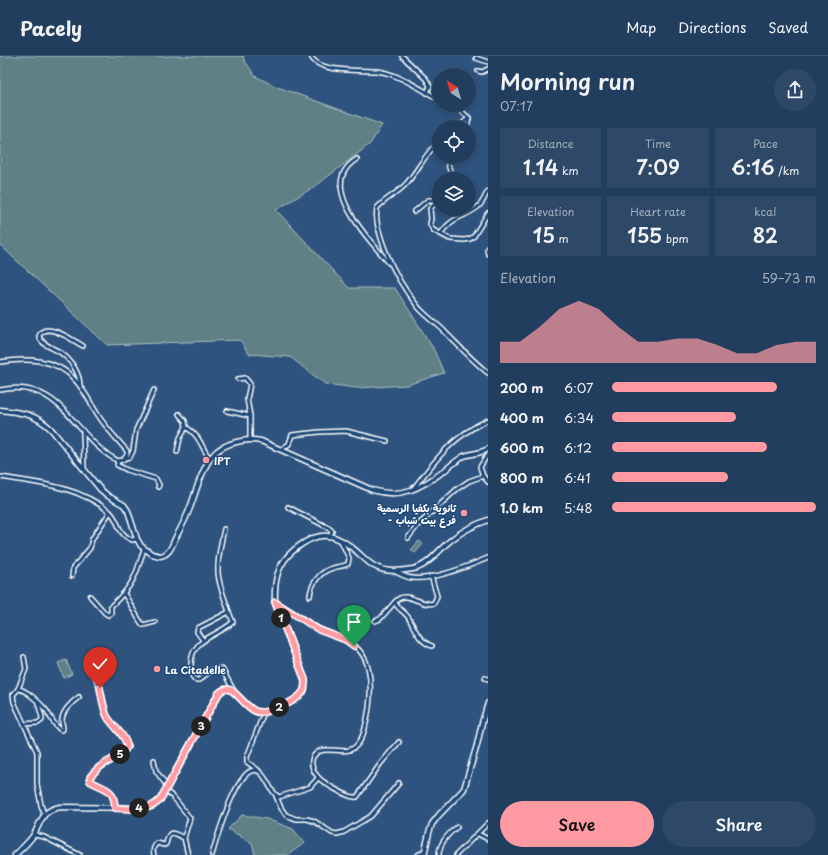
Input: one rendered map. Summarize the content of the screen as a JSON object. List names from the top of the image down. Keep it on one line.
{"places":["IPT","ثانوية بكفيا الرسمية - فرع بيت شباب","La Citadelle"],"north":"top left","page":{"header":"Pacely","nav":["Map","Directions","Saved"],"heading":["Morning run","07:17"],"stats":[["Distance","1.14 km"],["Time","7:09"],["Pace","6:16 /km"],["Elevation","15 m"],["Heart rate","155 bpm"],["kcal","82"]],"chart":["Elevation","59–73 m"],"list":[{"name":"200 m","note":"6:07"},{"name":"400 m","note":"6:34"},{"name":"600 m","note":"6:12"},{"name":"800 m","note":"6:41"},{"name":"1.0 km","note":"5:48"}],"pins":["1","2","3","5","4"],"buttons":["Save","Share"]}}
